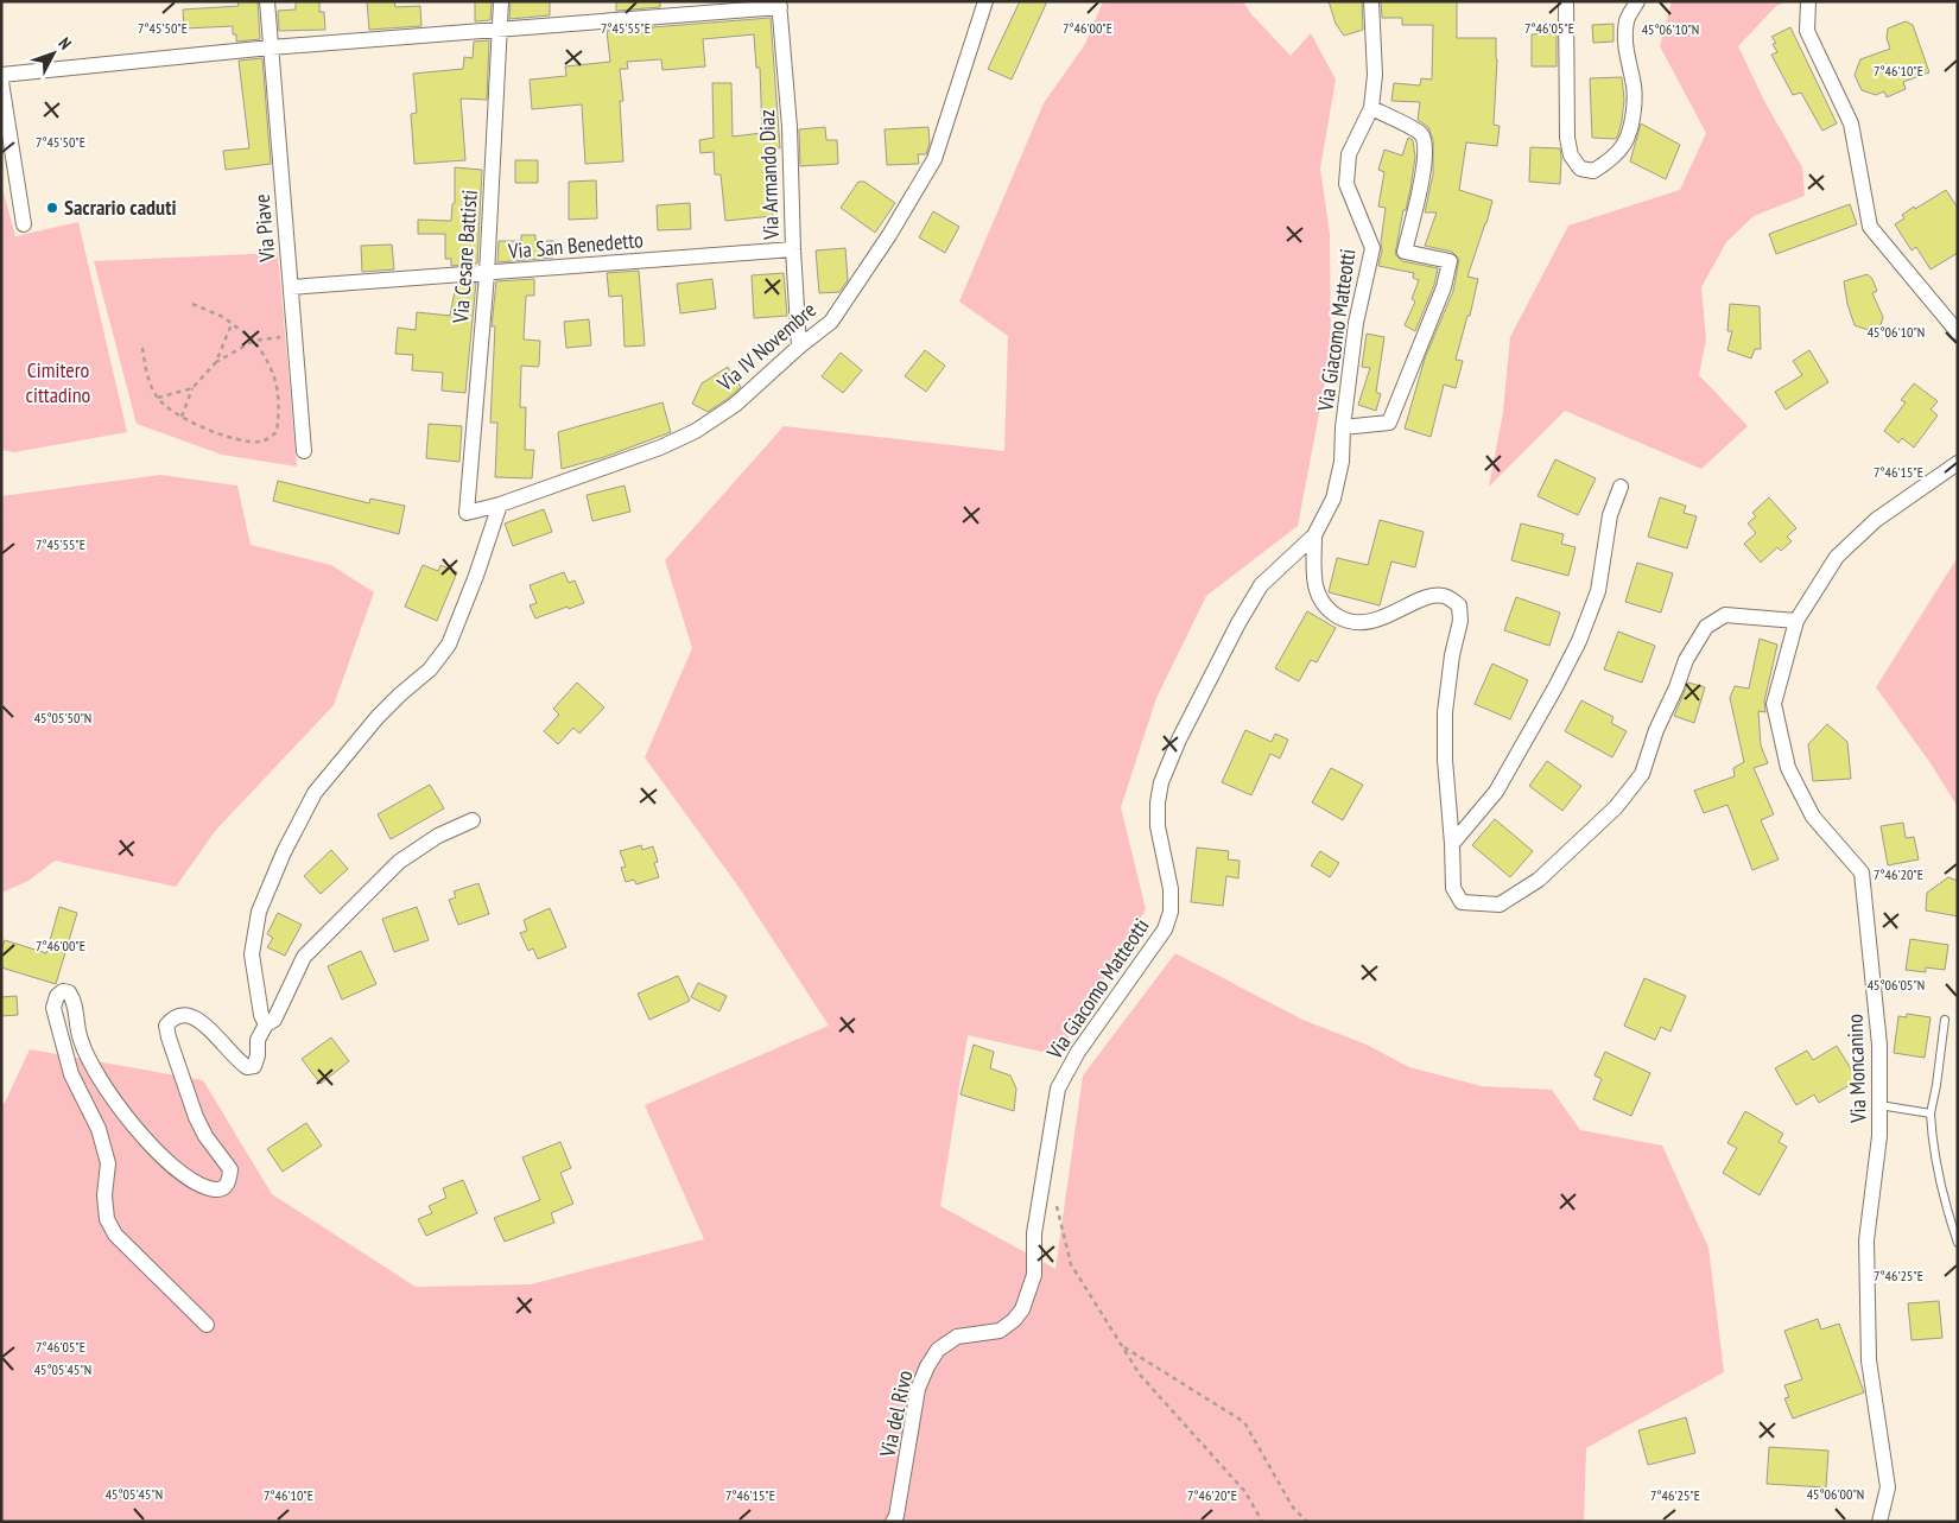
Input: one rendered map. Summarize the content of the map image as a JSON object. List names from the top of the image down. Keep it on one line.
{"streets":{"street":["Via Armando Diaz","Via Piave","Via San Benedetto","Via Cesare Battisti","Via Giacomo Matteotti","Via IV Novembre","Via Moncanino","Via del Rivo"]},"crossings":[["Via Armando Diaz","Via San Benedetto"],["Via Armando Diaz","Via IV Novembre"],["Via Piave","Via San Benedetto"],["Via San Benedetto","Via Cesare Battisti"],["Via Cesare Battisti","Via IV Novembre"],["Via Giacomo Matteotti","Via del Rivo"]],"parks":["Cimitero cittadino"],"places":["Sacrario caduti"],"north":"top right","coordinates":["7°45'50\"E","7°45'55\"E","7°46'00\"E","7°46'05\"E","45°06'10\"N","7°46'10\"E","7°46'15\"E","45°05'50\"N","7°46'20\"E","45°06'05\"N","7°46'25\"E","45°05'45\"N","45°06'00\"N"]}
